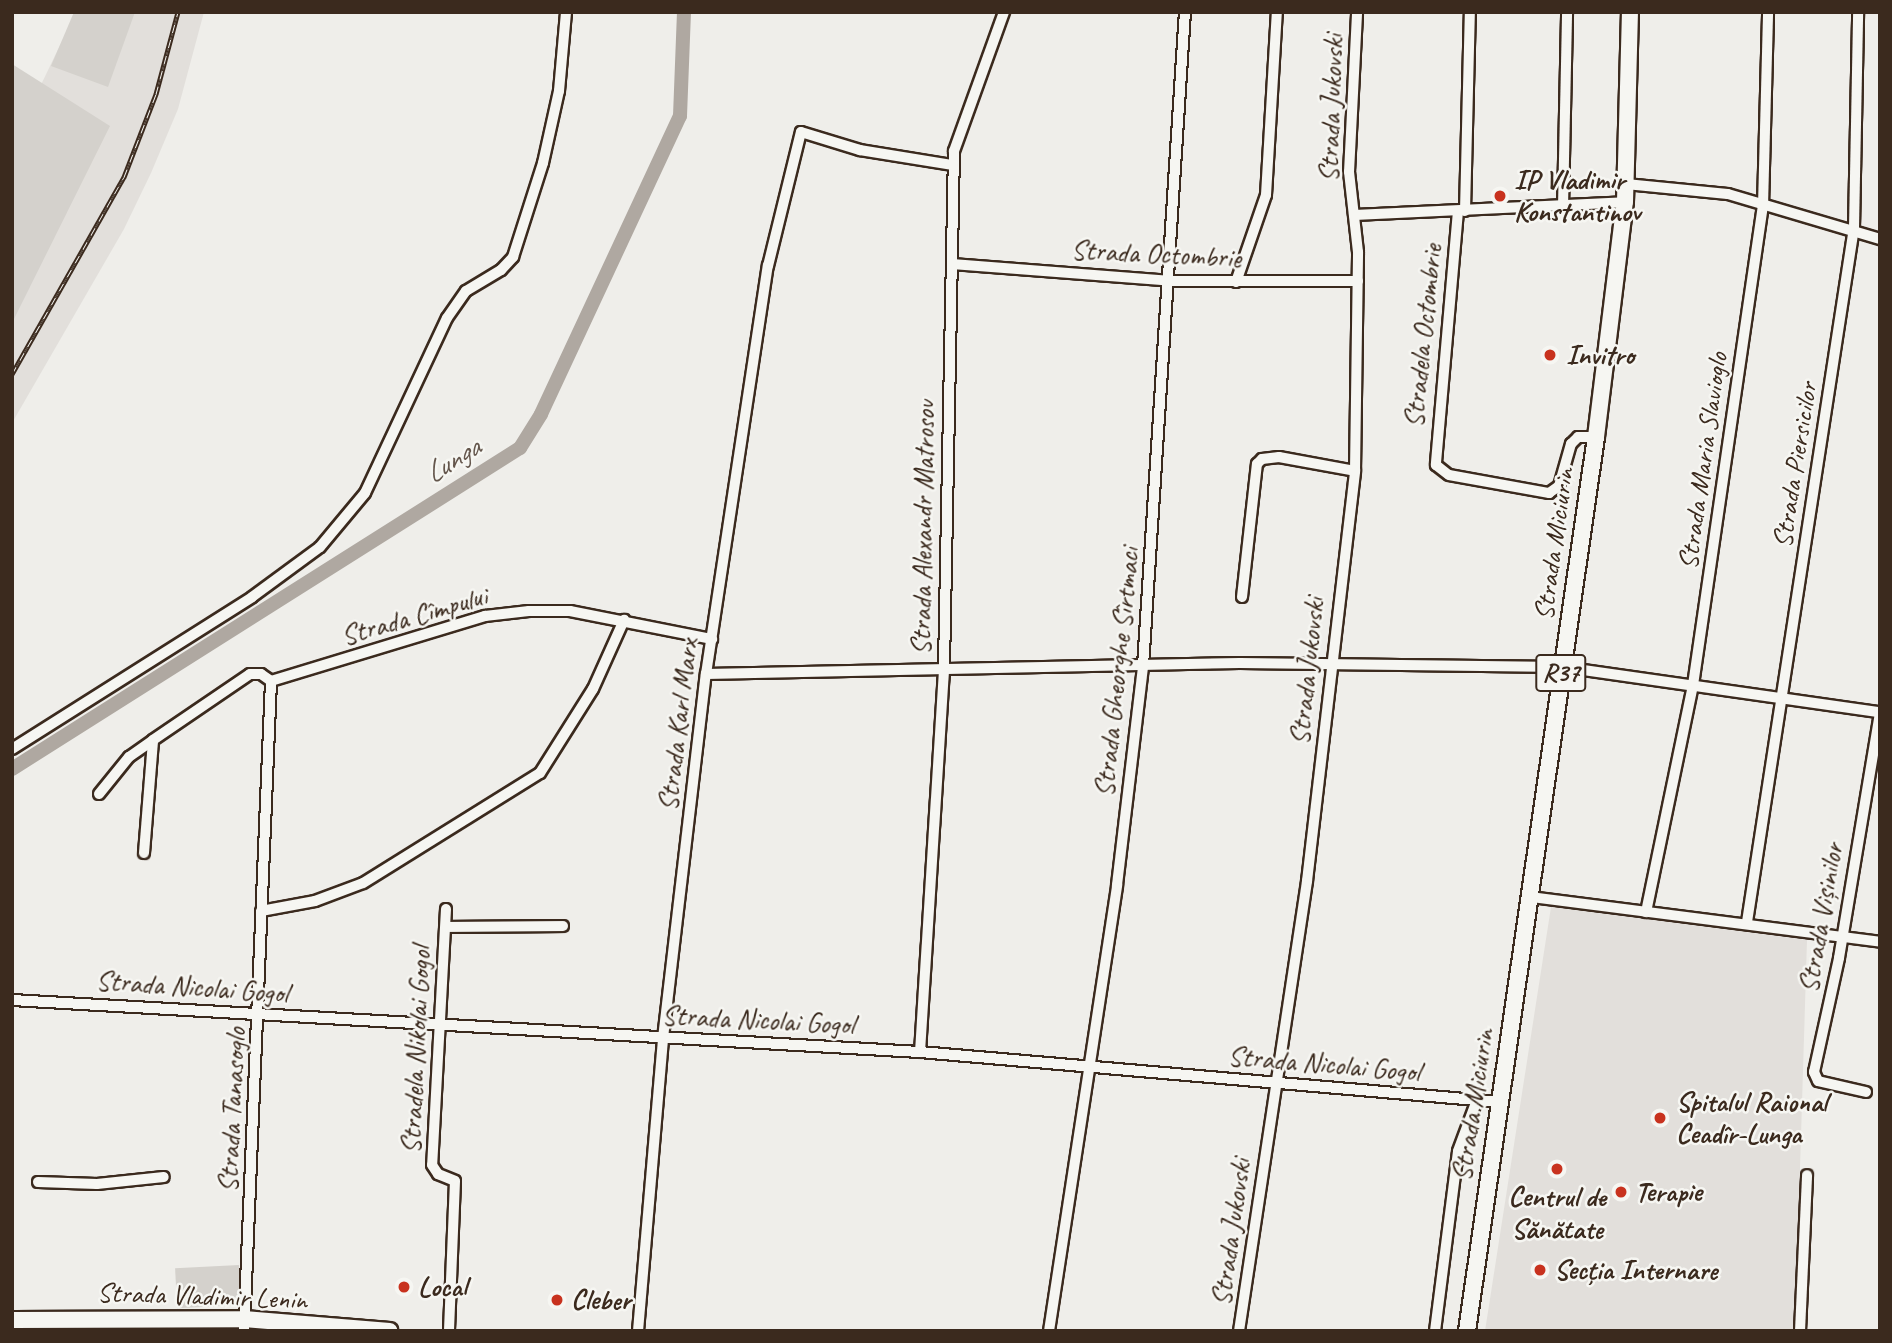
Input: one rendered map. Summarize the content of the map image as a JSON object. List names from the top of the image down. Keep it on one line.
{"streets":{"main road":["Strada Miciurin","R37","Strada Vladimir Lenin"],"street":["Strada Jukovski","Strada Octombrie","Stradela Octombrie","Strada Maria Slavioglo","Strada Piersicilor","Strada Alexandr Matrosov","Strada Cîmpului","Strada Gheorghe Sîrtmaci","Strada Karl Marx","Strada Vișinilor","Strada Nicolai Gogol","Stradela Nikolai Gogol","Strada Tanasoglo"]},"crossings":[["Strada Jukovski","Strada Octombrie"],["Strada Jukovski","Strada Nicolai Gogol"],["Strada Octombrie","Strada Alexandr Matrosov"],["Strada Octombrie","Strada Gheorghe Sîrtmaci"],["Stradela Octombrie","Strada Miciurin"],["Strada Alexandr Matrosov","Strada Karl Marx"],["Strada Alexandr Matrosov","Strada Nicolai Gogol"],["Strada Miciurin","Strada Nicolai Gogol"],["Strada Cîmpului","Strada Karl Marx"],["Strada Cîmpului","Strada Tanasoglo"],["Strada Gheorghe Sîrtmaci","Strada Nicolai Gogol"],["Strada Karl Marx","Strada Nicolai Gogol"],["Strada Nicolai Gogol","Stradela Nikolai Gogol"],["Strada Nicolai Gogol","Strada Tanasoglo"],["Strada Tanasoglo","Strada Vladimir Lenin"]],"water":["Lunga"],"places":["IP Vladimir Konstantinov","Invitro","Spitalul Raional Ceadîr-Lunga","Centrul de Sănătate","Terapie","Secția Internare","Local","Cleber"]}
